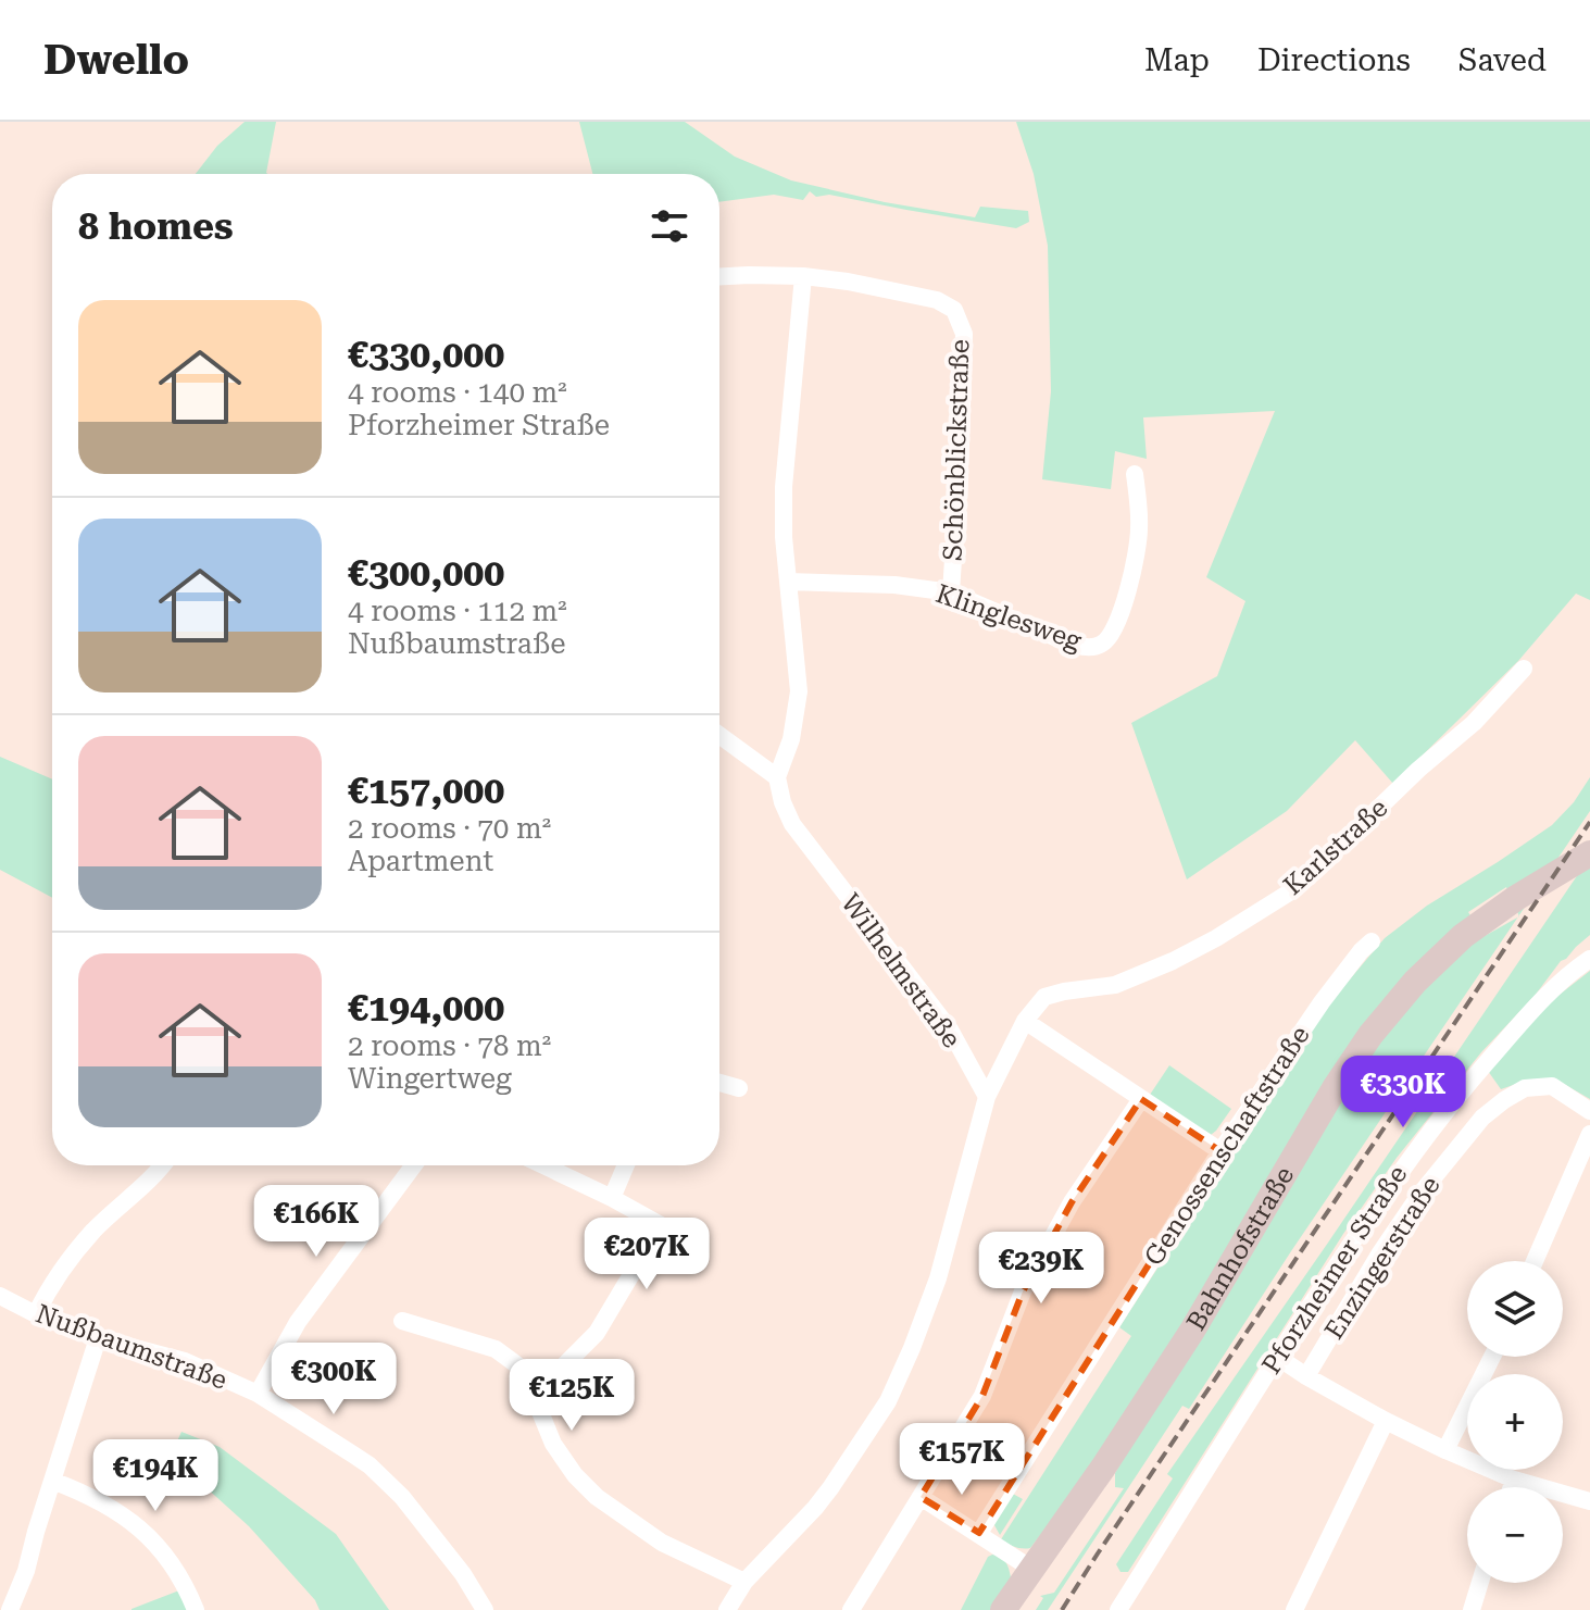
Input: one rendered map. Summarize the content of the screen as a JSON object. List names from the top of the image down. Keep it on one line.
{"streets":{"main road":["Bahnhofstraße"],"street":["Schönblickstraße","Klinglesweg","Karlstraße","Wilhelmstraße","Genossenschaftstraße","Enzingerstraße","Pforzheimer Straße","Nußbaumstraße"]},"crossings":[["Schönblickstraße","Klinglesweg"],["Karlstraße","Wilhelmstraße"]],"page":{"header":"Dwello","nav":["Map","Directions","Saved"],"heading":"8 homes","list":[{"name":"€330,000","note":"4 rooms · 140 m² · Pforzheimer Straße"},{"name":"€300,000","note":"4 rooms · 112 m² · Nußbaumstraße"},{"name":"€157,000","note":"2 rooms · 70 m² · Apartment"},{"name":"€194,000","note":"2 rooms · 78 m² · Wingertweg"}],"price":["€330K","€166K","€207K","€239K","€300K","€125K","€157K","€194K"],"map_buttons":["+","−"]}}
